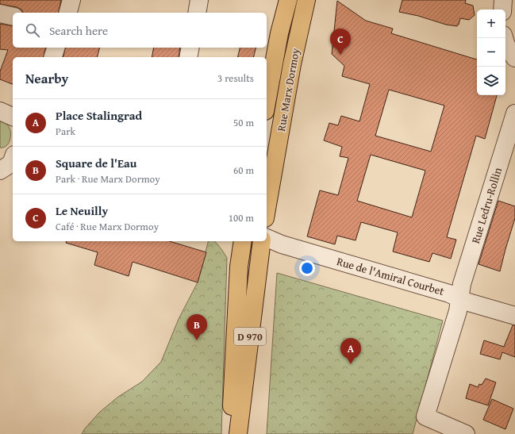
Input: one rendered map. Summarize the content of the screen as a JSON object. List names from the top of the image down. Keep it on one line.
{"streets":{"main road":["Rue Marx Dormoy","D 970"],"street":["Rue Ledru-Rollin","Rue de l'Amiral Courbet"]},"crossings":[["Rue Ledru-Rollin","Rue de l'Amiral Courbet"]],"page":{"map_buttons":["+","−"],"search":"Search here","pins":["C","B","A"],"heading":["Nearby","3 results"],"list":[{"mark":"A","name":"Place Stalingrad","note":"Park","value":"50 m"},{"mark":"B","name":"Square de l'Eau","note":"Park · Rue Marx Dormoy","value":"60 m"},{"mark":"C","name":"Le Neuilly","note":"Café · Rue Marx Dormoy","value":"100 m"}]}}
